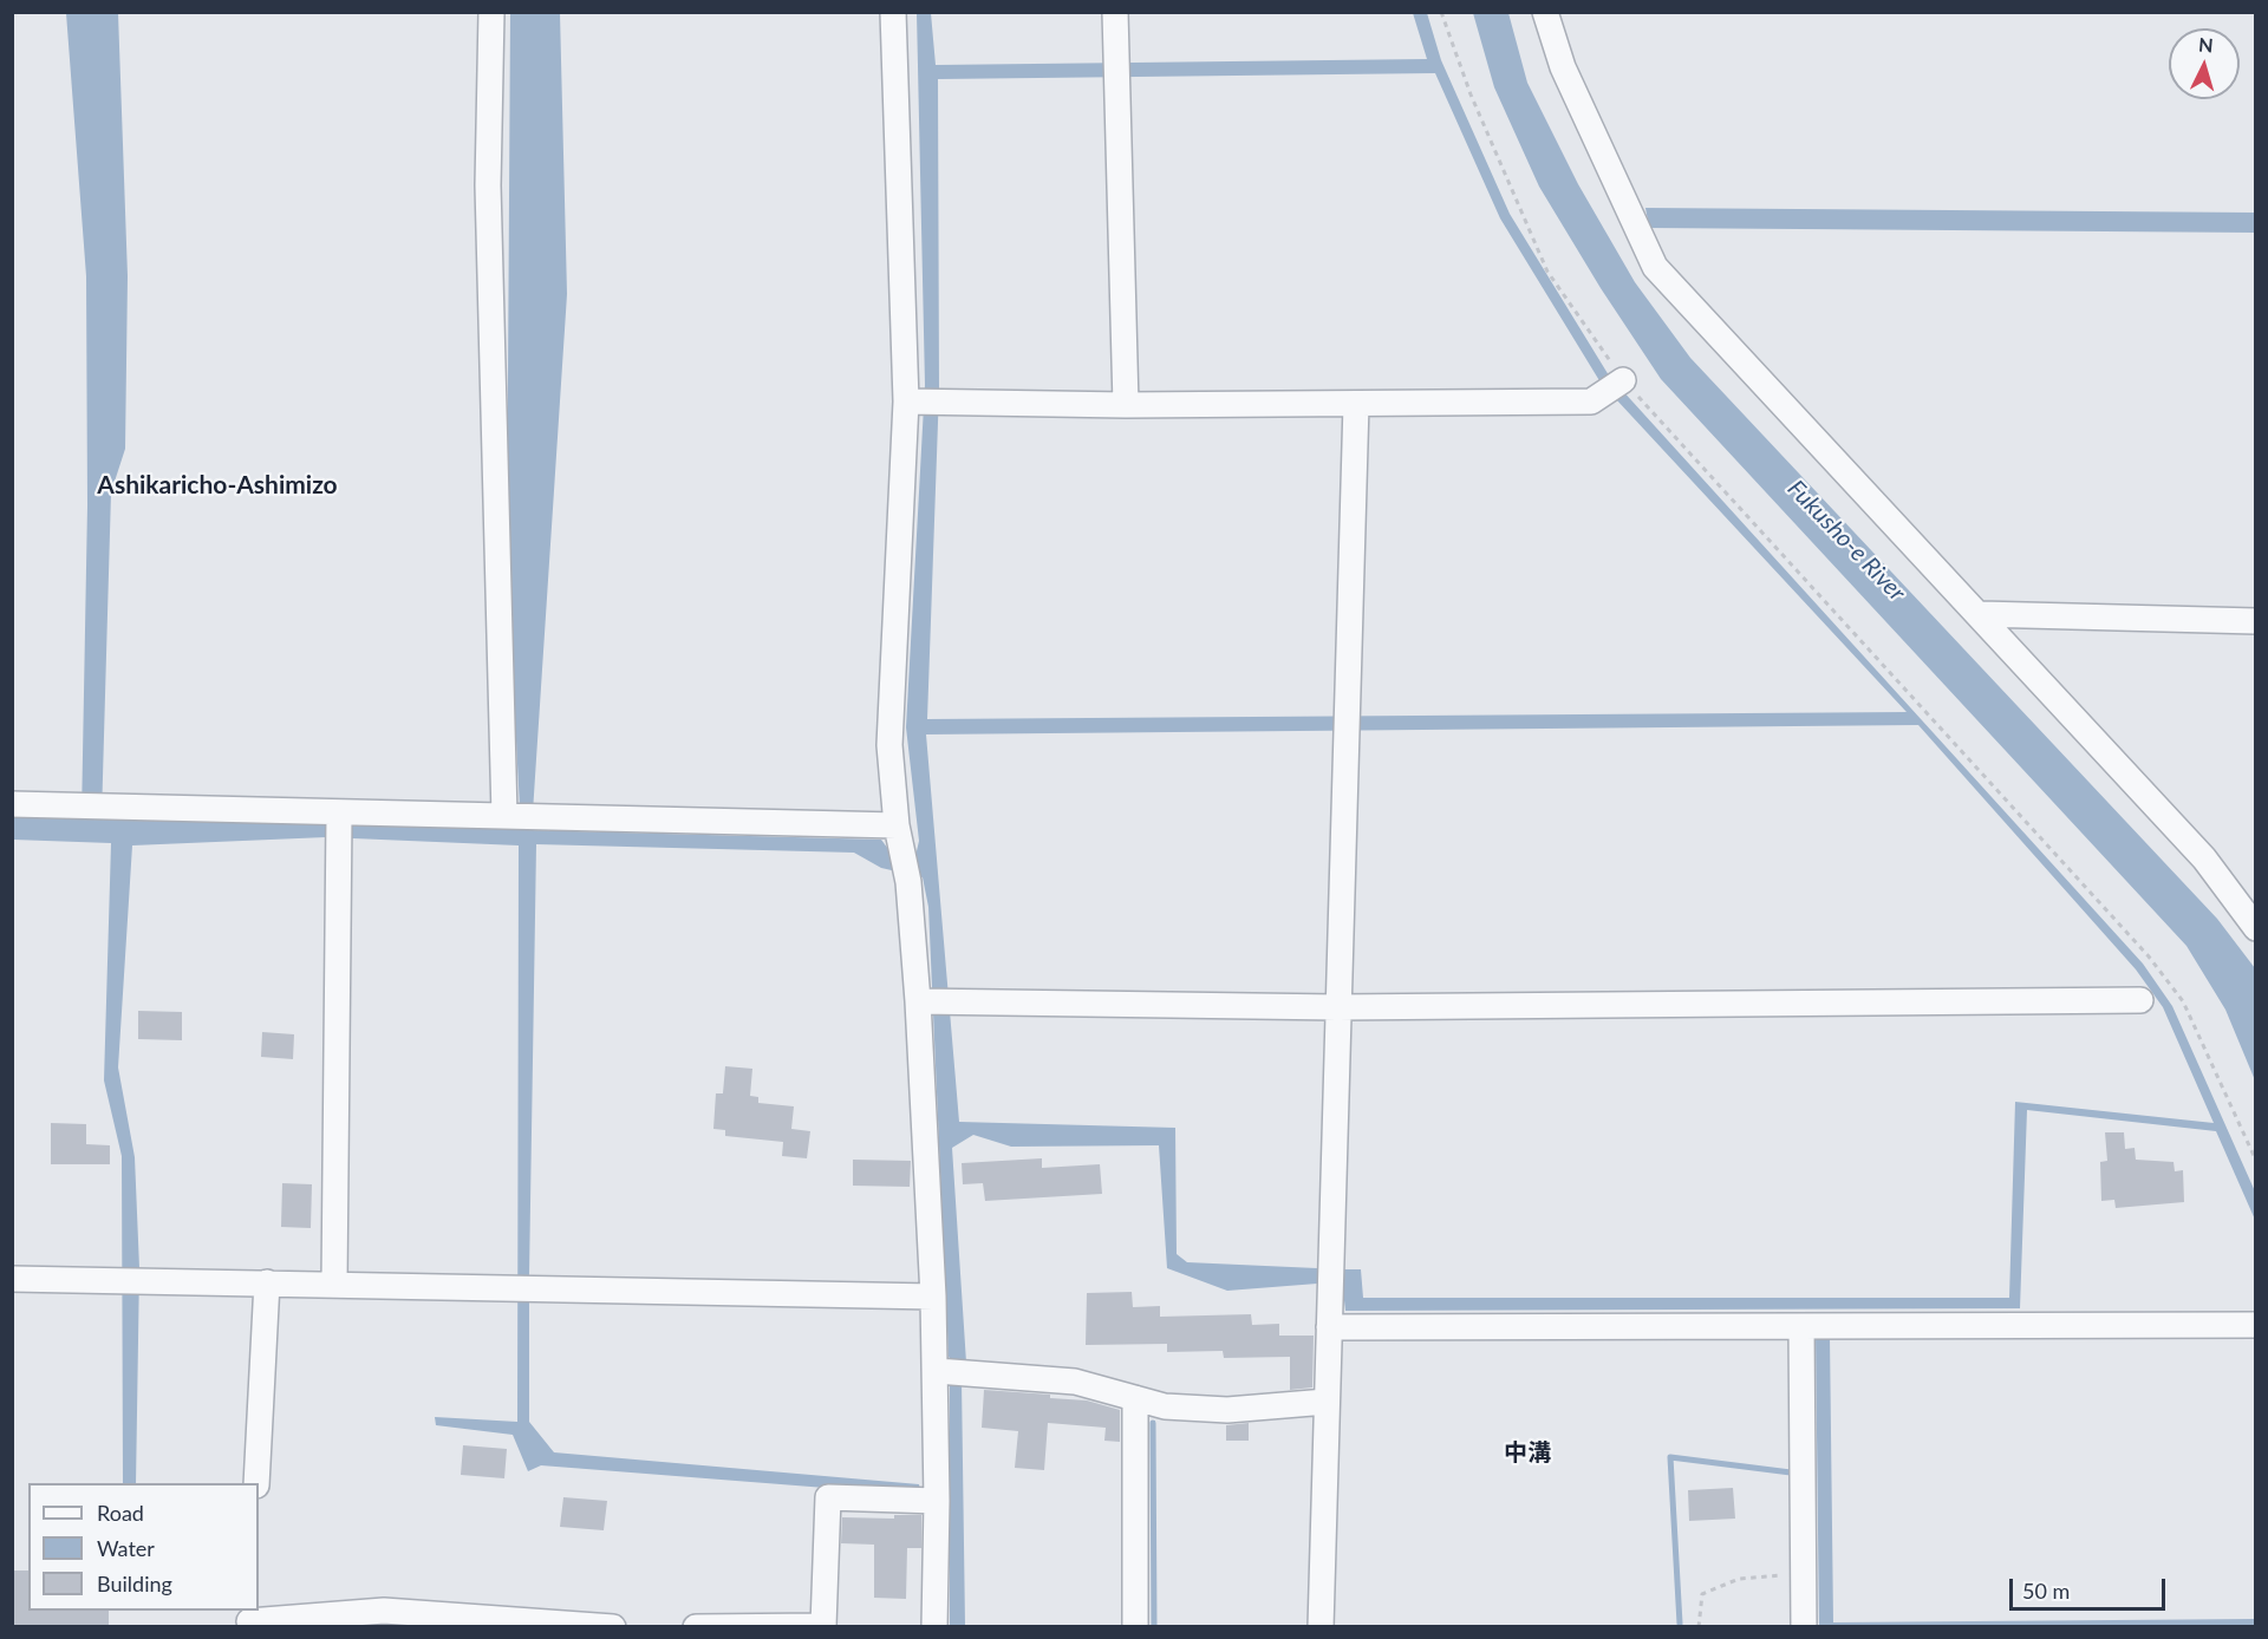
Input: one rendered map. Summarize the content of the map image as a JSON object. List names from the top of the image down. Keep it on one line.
{"districts":["Ashikaricho-Ashimizo","中溝"],"water":["Fukusho-e River"],"legend":["Road","Water","Building"],"scale_bar":"50 m","north":"top"}
